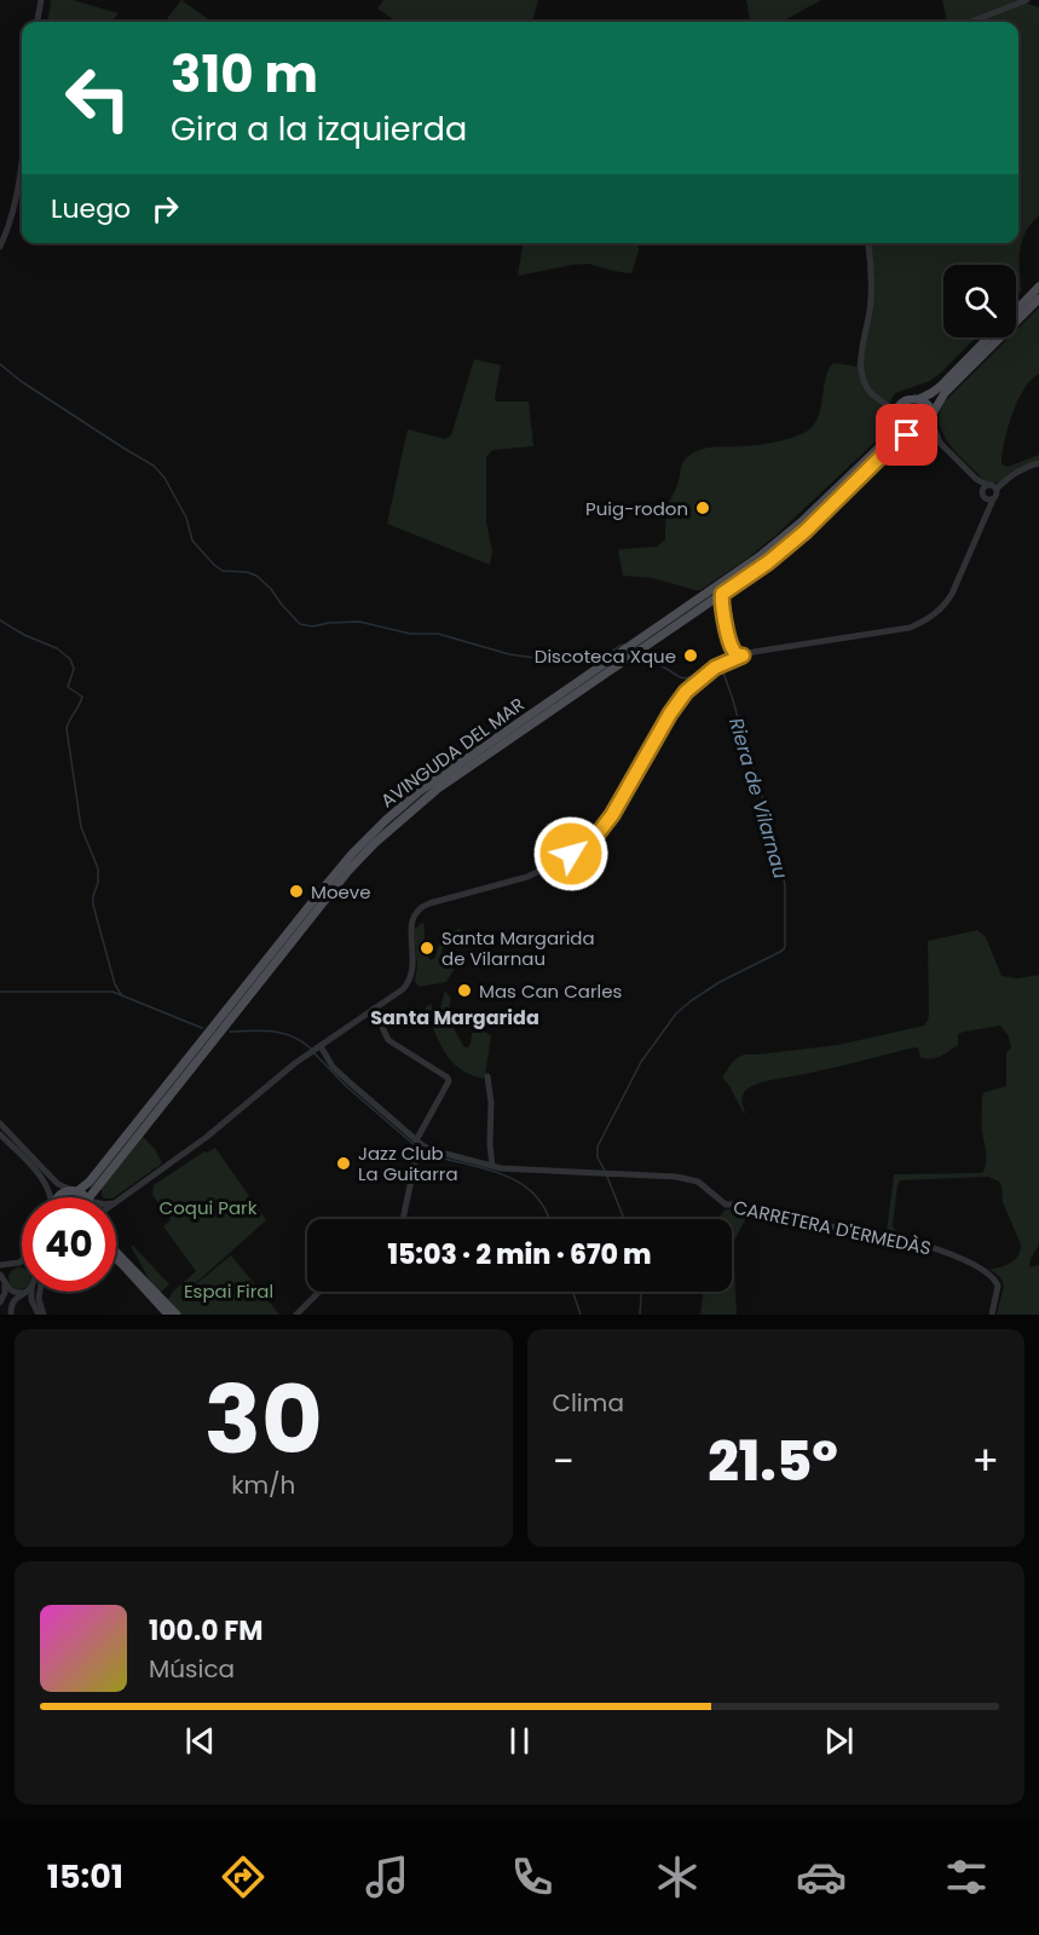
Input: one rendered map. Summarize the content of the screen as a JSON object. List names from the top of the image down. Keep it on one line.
{"streets":{"main road":["AVINGUDA DEL MAR"],"street":["CARRETERA D'ERMEDÀS"]},"districts":["Santa Margarida"],"water":["Riera de Vilarnau"],"parks":["Coqui Park","Espai Firal"],"places":["Puig-rodon","Discoteca Xque","Moeve","Santa Margarida de Vilarnau","Mas Can Carles","Jazz Club La Guitarra"],"page":{"turn":["310 m","Gira a la izquierda"],"then":"Luego","limit":"40","trip":"15:03 · 2 min · 670 m","tile":[["30","km/h"],"Clima"],"heat":["−","21.5°","+"],"song":["100.0 FM","Música"],"tabs":"15:01"}}
